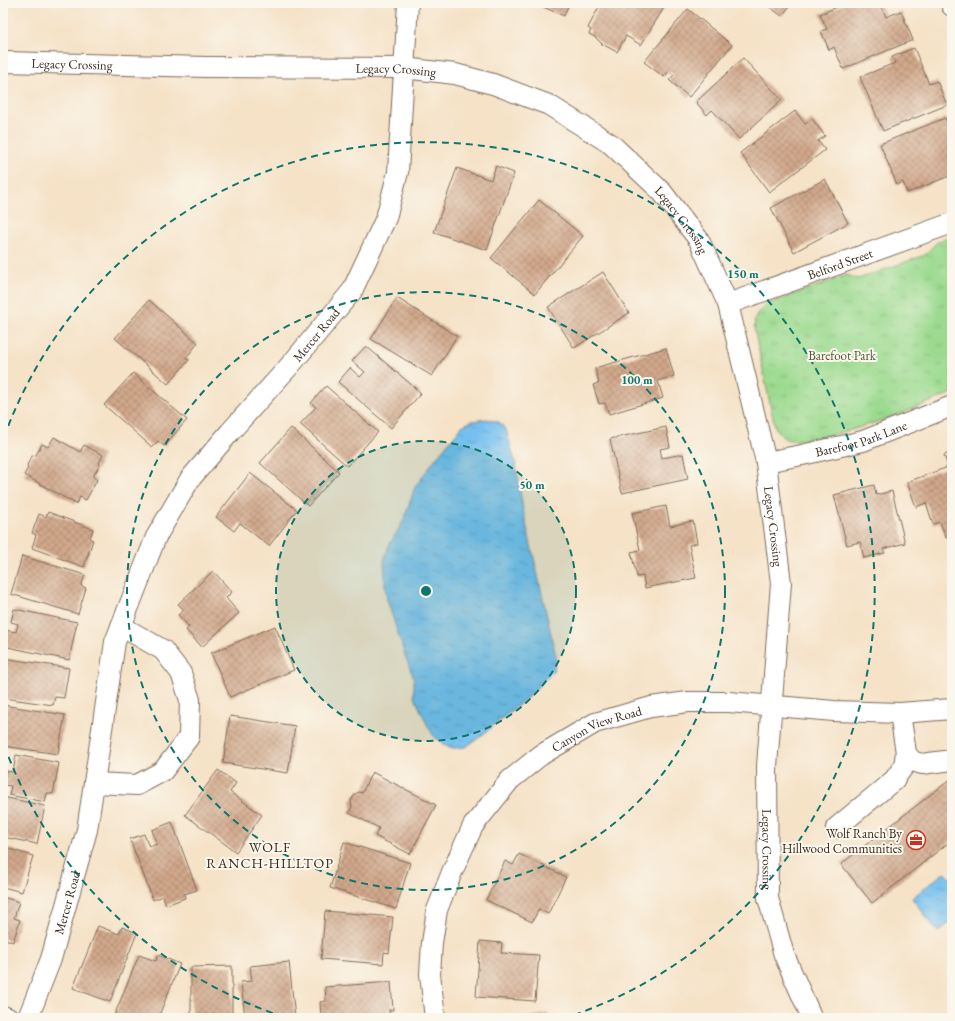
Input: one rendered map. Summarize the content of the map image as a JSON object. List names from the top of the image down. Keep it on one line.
{"streets":{"street":["Legacy Crossing","Belford Street","Mercer Road","Barefoot Park Lane","Canyon View Road"]},"crossings":[["Legacy Crossing","Belford Street"],["Legacy Crossing","Mercer Road"],["Legacy Crossing","Barefoot Park Lane"],["Legacy Crossing","Canyon View Road"]],"districts":["WOLF RANCH-HILLTOP"],"parks":["Barefoot Park"],"places":{"office":["Wolf Ranch By Hillwood Communities"]},"rings":["150 m","100 m","50 m"]}
